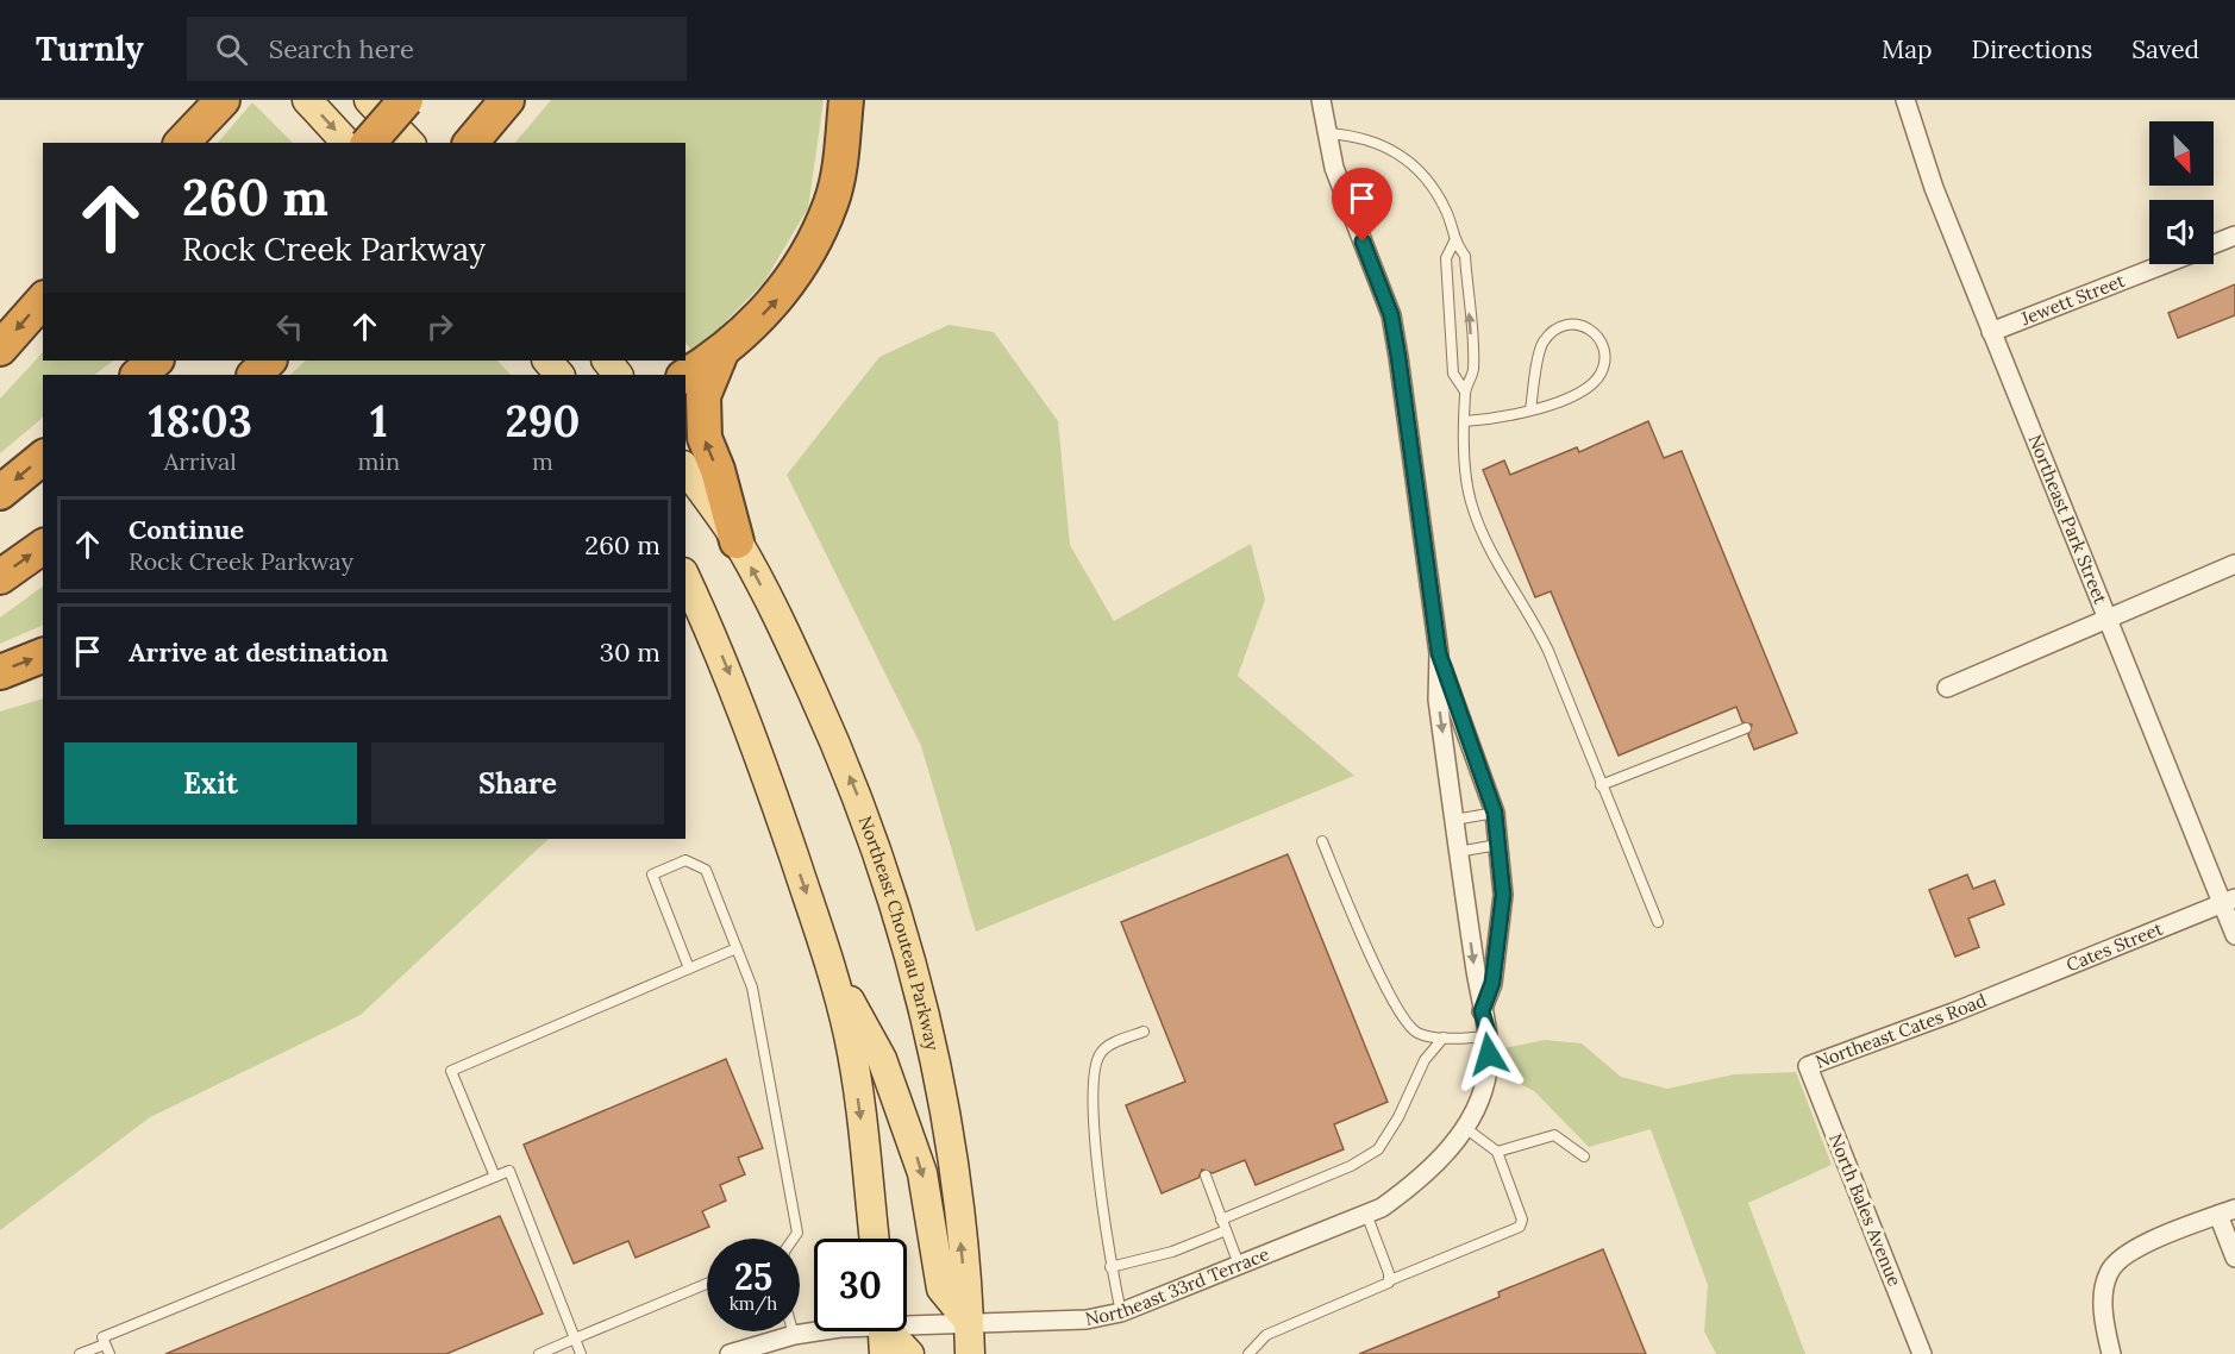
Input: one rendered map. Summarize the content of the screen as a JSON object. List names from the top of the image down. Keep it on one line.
{"streets":{"main road":["Northeast Chouteau Parkway"],"street":["Jewett Street","Northeast Park Street","Cates Street","Northeast Cates Road","North Bales Avenue","Northeast 33rd Terrace"]},"crossings":[["Jewett Street","Northeast Park Street"],["Northeast Park Street","Cates Street"],["Northeast Chouteau Parkway","Northeast 33rd Terrace"],["Cates Street","Northeast Cates Road"],["Northeast Cates Road","North Bales Avenue"]],"north":"bottom right","page":{"header":"Turnly","search":"Search here","nav":["Map","Directions","Saved"],"turn":["260 m","Rock Creek Parkway"],"eta":["18:03","Arrival","1","min","290","m"],"list":[{"name":"Continue","note":"Rock Creek Parkway","value":"260 m"},{"name":"Arrive at destination","value":"30 m"}],"buttons":["Exit","Share"],"speed":"25 km/h","limit":"30"}}
